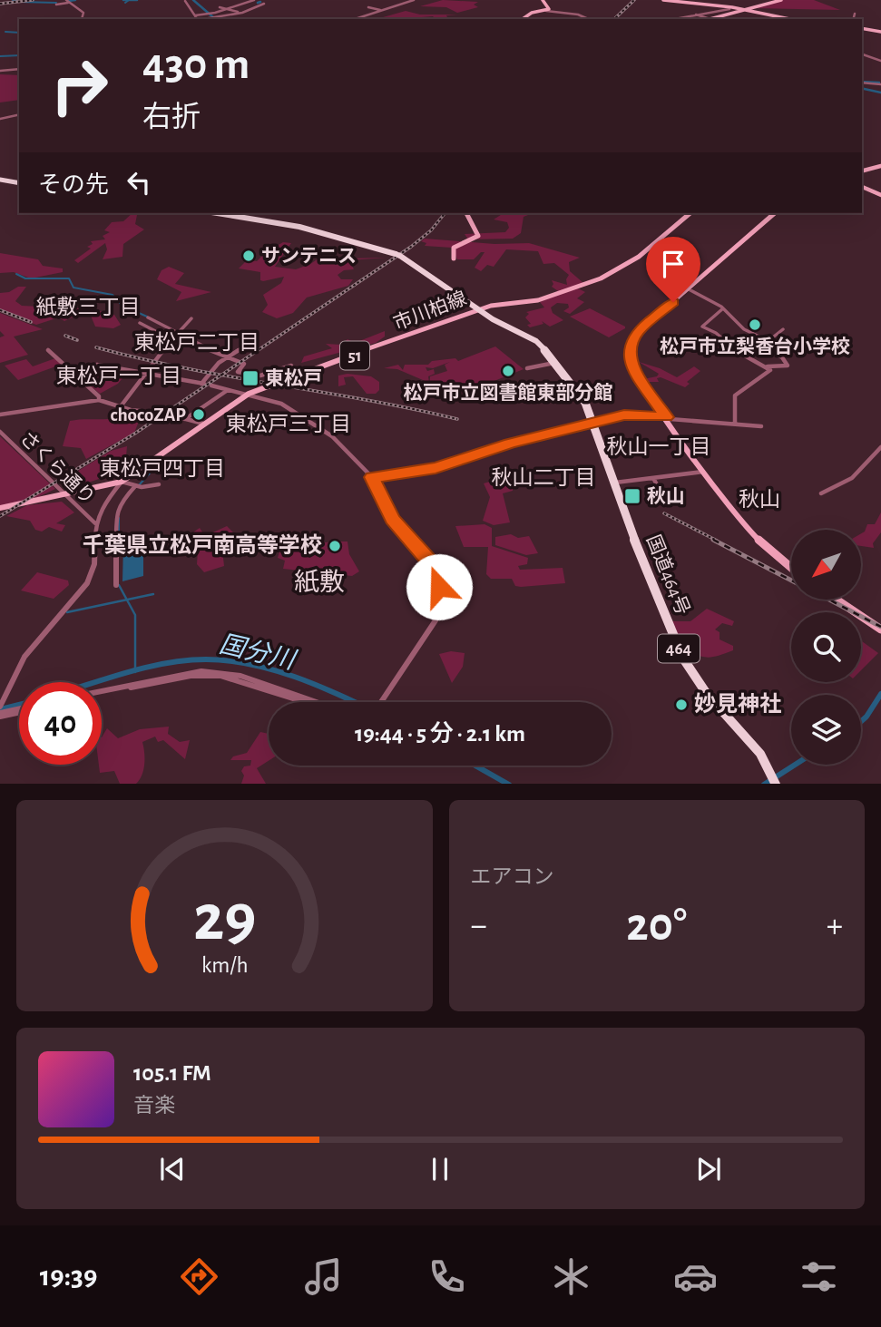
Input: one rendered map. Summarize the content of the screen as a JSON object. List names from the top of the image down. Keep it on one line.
{"streets":{"highway":["国道464号","464"],"main road":["市川柏線","51"],"street":["さくら通り"]},"crossings":[["市川柏線","さくら通り"],["市川柏線","国道464号"]],"districts":["紙敷三丁目","東松戸二丁目","東松戸一丁目","東松戸三丁目","秋山一丁目","東松戸四丁目","秋山二丁目","秋山","紙敷"],"water":["国分川"],"places":{"other":["サンテニス","松戸市立梨香台小学校","松戸市立図書館東部分館","chocoZAP","千葉県立松戸南高等学校","妙見神社"],"transit":["東松戸","秋山"]},"north":"bottom left","page":{"turn":["430 m","右折"],"then":"その先","limit":"40","trip":"19:44 · 5 分 · 2.1 km","tile":"エアコン","heat":["−","20°","+"],"song":["105.1 FM","音楽"],"tabs":"19:39","gauge":["29","km/h"]}}
